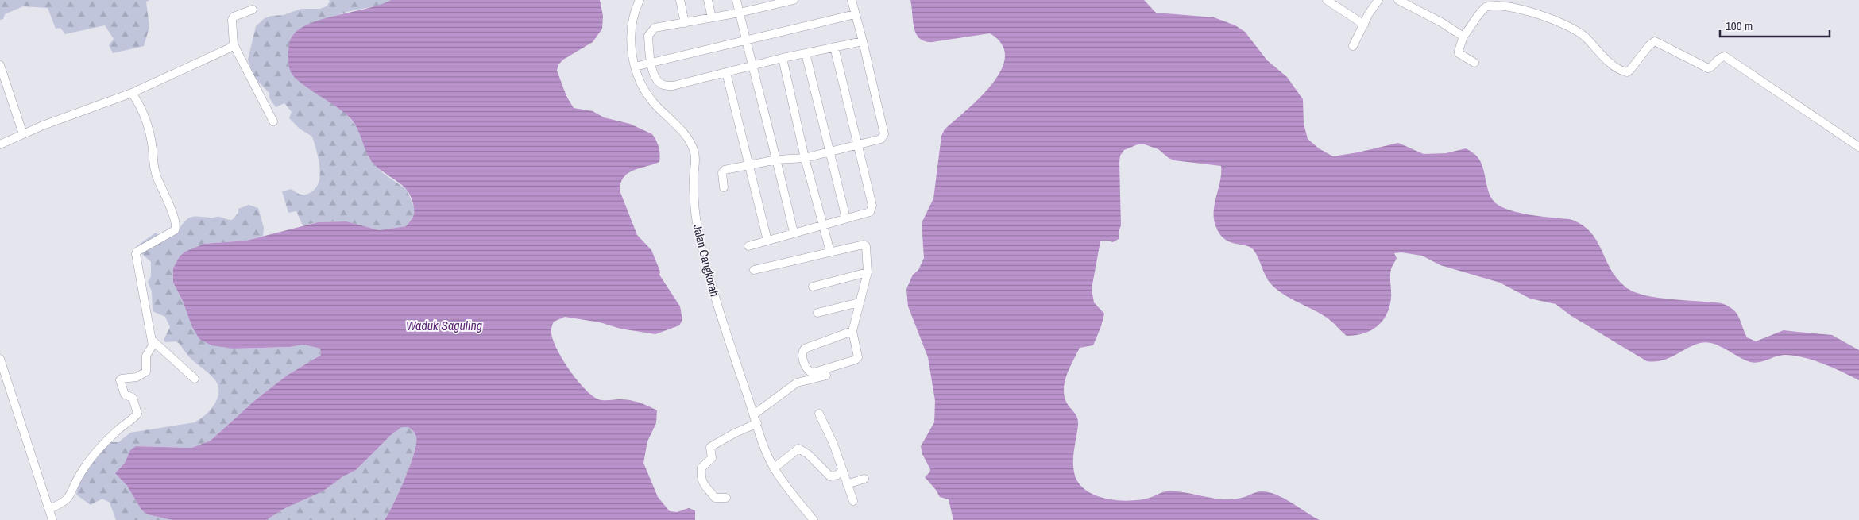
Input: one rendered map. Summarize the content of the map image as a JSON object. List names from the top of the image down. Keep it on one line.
{"streets":{"street":["Jalan Cangkorah"]},"water":["Waduk Saguling"],"scale_bar":"100 m"}
